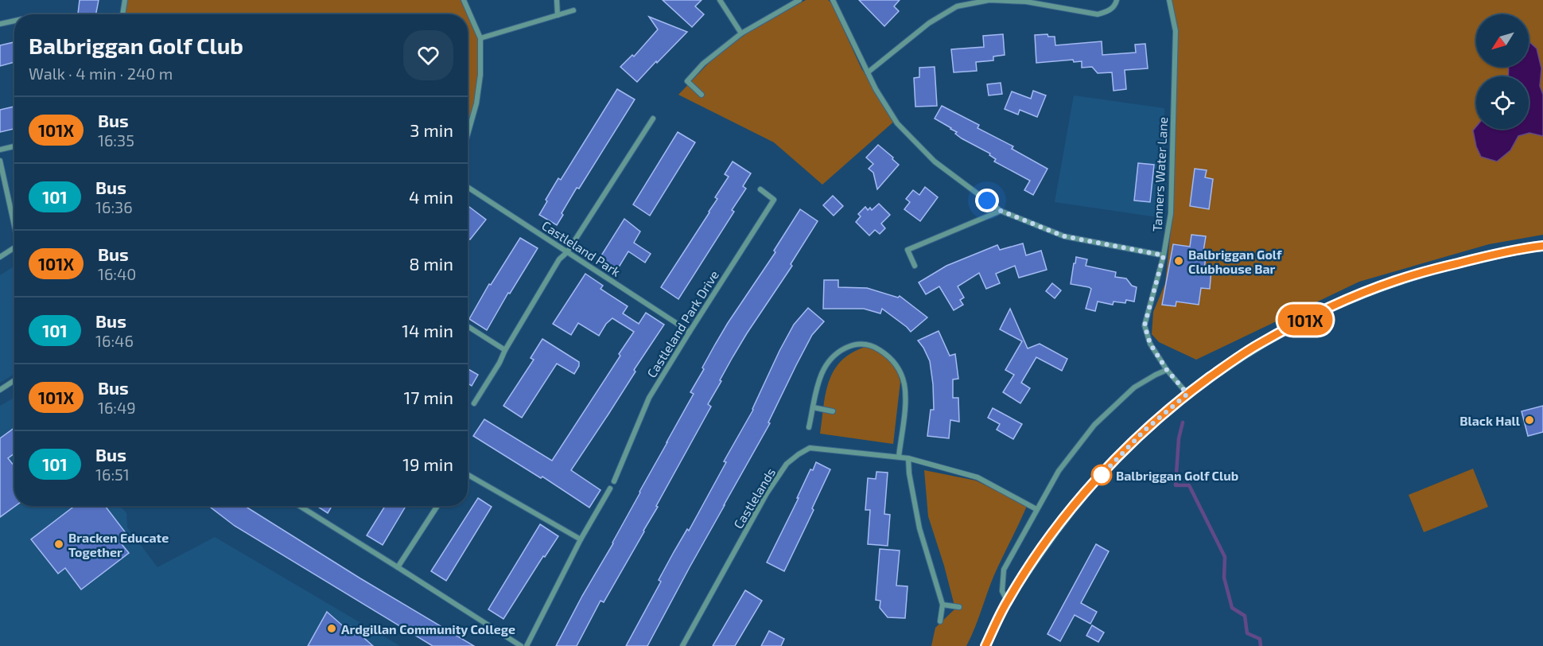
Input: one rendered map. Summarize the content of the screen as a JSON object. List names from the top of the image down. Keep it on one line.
{"streets":{"street":["Tanners Water Lane","Castleland Park","Castleland Park Drive","Castlelands"]},"crossings":[["Castleland Park","Castleland Park Drive"]],"places":["Balbriggan Golf Clubhouse Bar","Black Hall","Balbriggan Golf Club","Bracken Educate Together","Ardgillan Community College"],"lines":["bus line 101X"],"north":"bottom left","page":{"on_map":"101X","heading":["Balbriggan Golf Club","Walk · 4 min · 240 m"],"list":[{"mark":"101X","name":"Bus","note":"16:35","value":"3 min"},{"mark":"101","name":"Bus","note":"16:36","value":"4 min"},{"mark":"101X","name":"Bus","note":"16:40","value":"8 min"},{"mark":"101","name":"Bus","note":"16:46","value":"14 min"},{"mark":"101X","name":"Bus","note":"16:49","value":"17 min"},{"mark":"101","name":"Bus","note":"16:51","value":"19 min"}]}}
